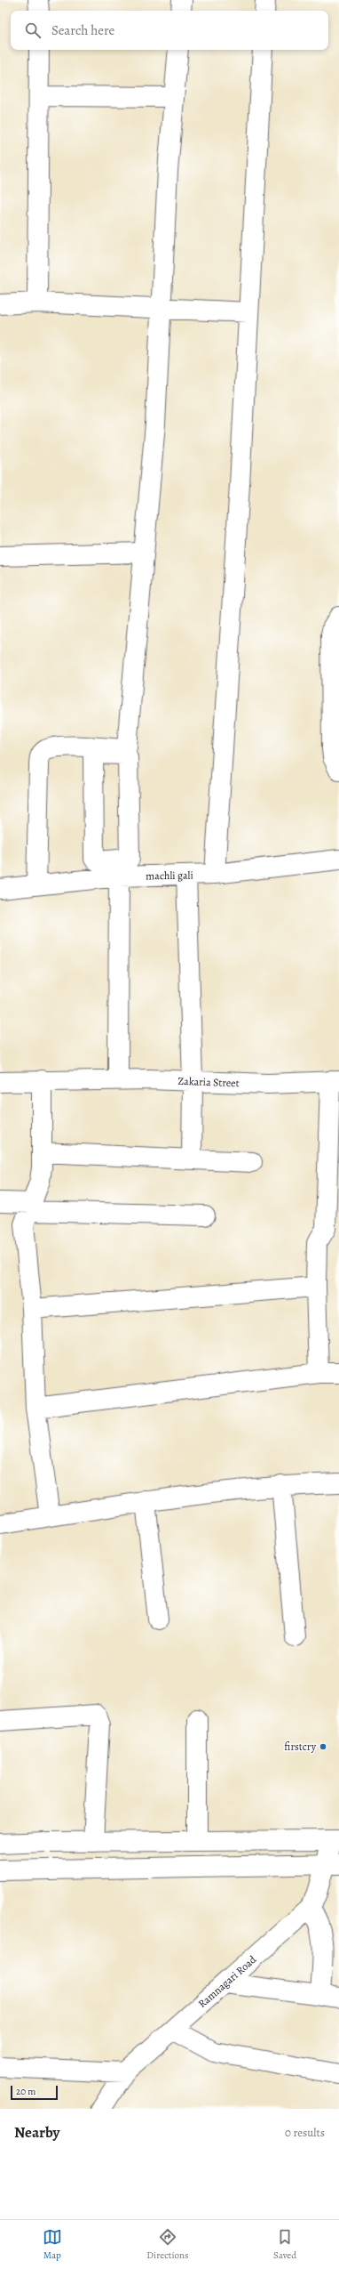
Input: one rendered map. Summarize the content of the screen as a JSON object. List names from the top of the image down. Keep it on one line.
{"streets":{"street":["machli gali","Zakaria Street","Ramnagari Road"]},"places":["firstcry"],"scale_bar":"20 m","page":{"search":"Search here","scale":"20 m","heading":["Nearby","0 results"],"nav":["Map","Directions","Saved"]}}
